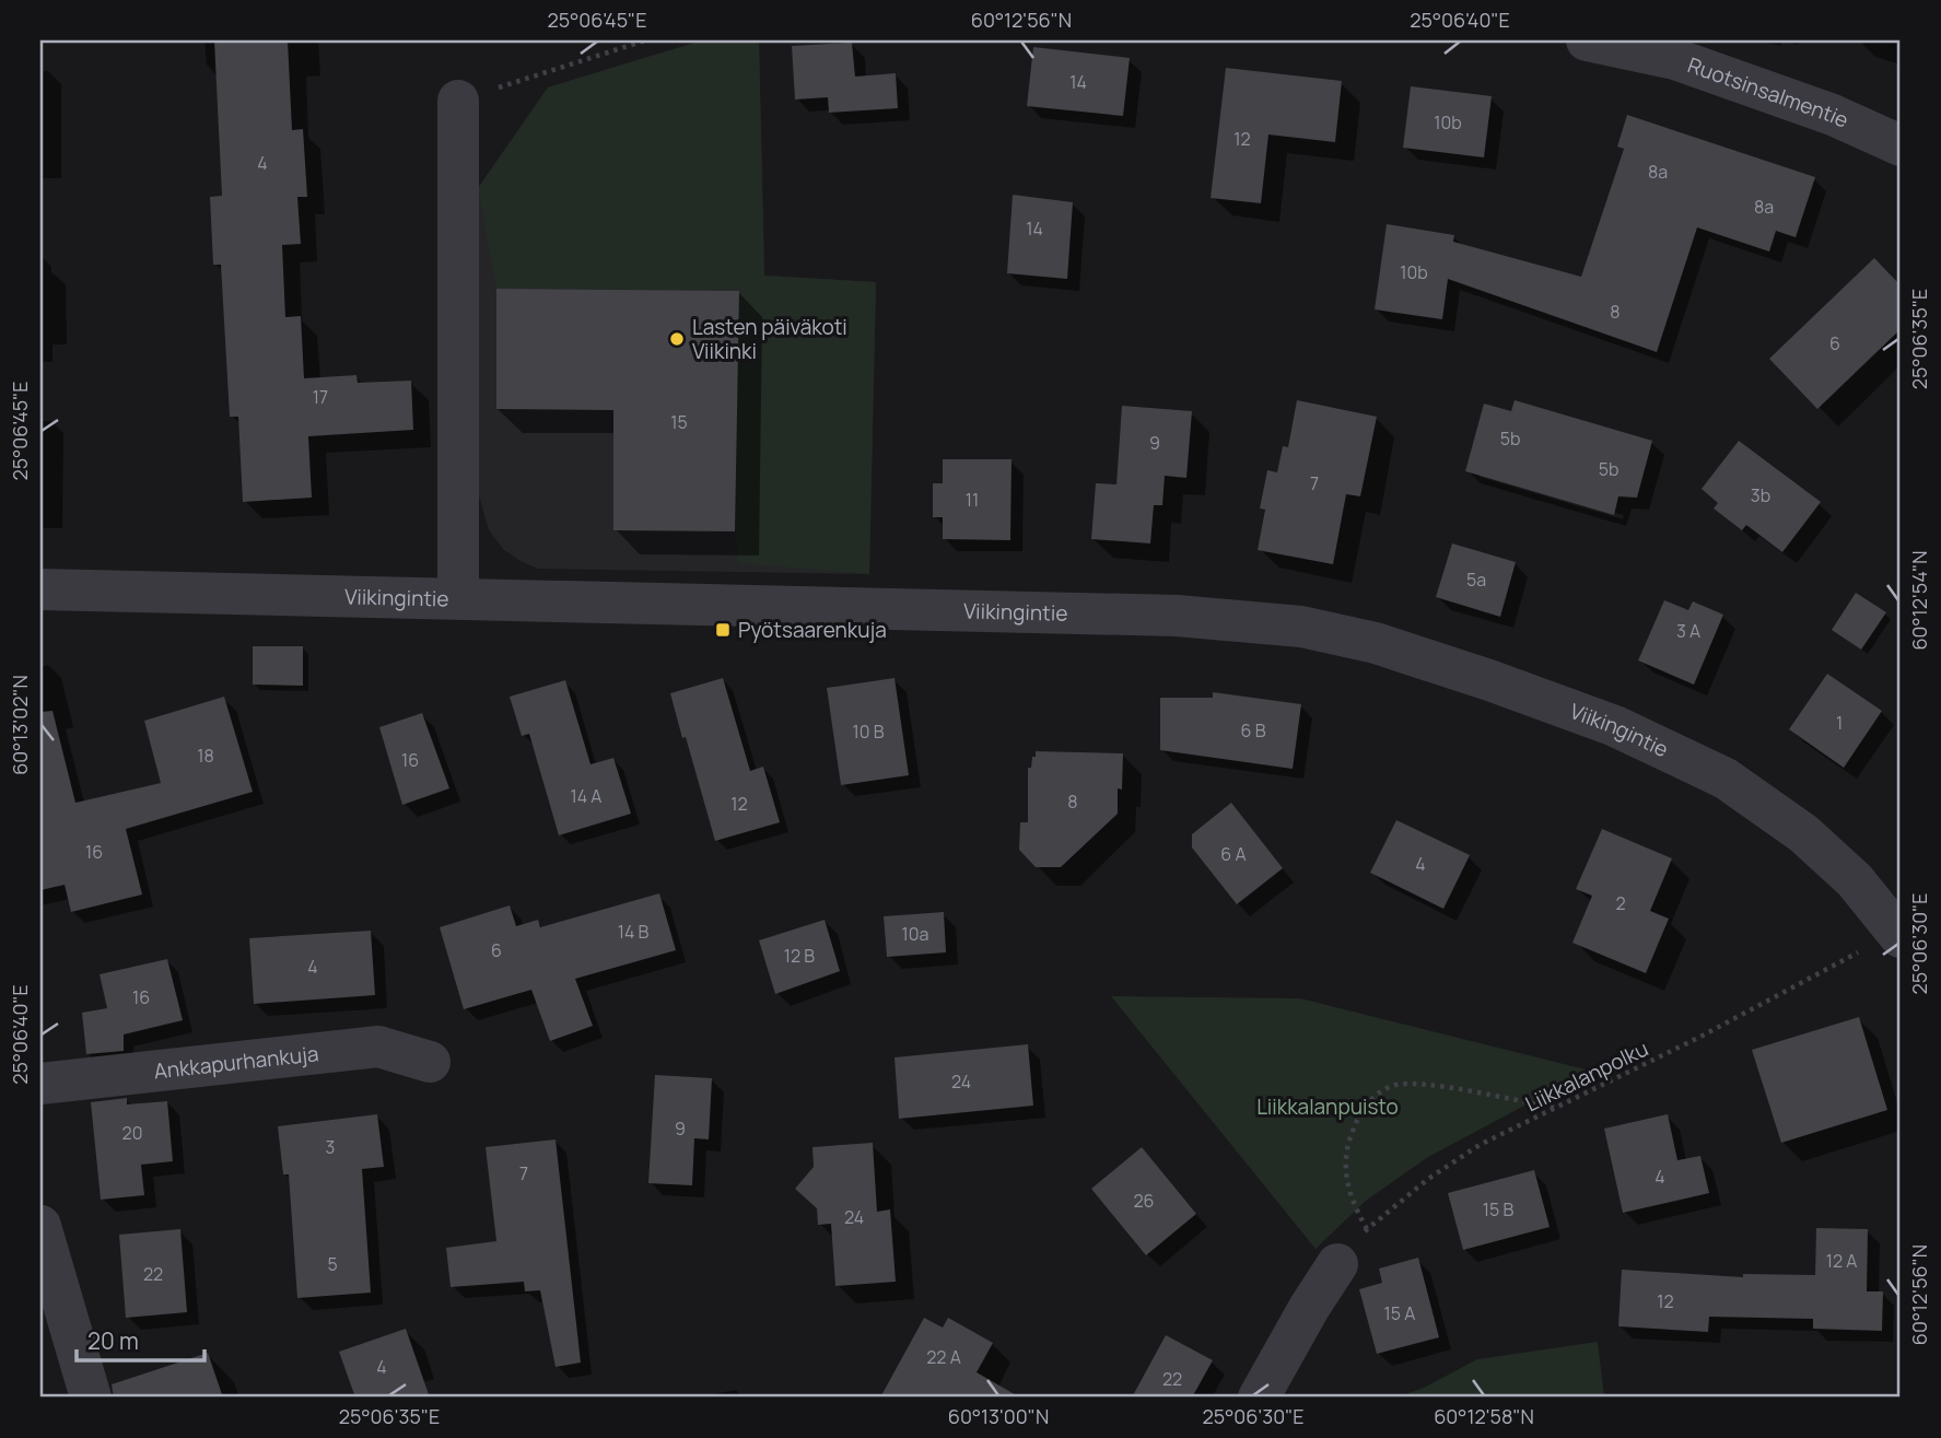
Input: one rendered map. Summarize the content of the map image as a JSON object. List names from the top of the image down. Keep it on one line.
{"streets":{"street":["Ruotsinsalmentie","Viikingintie","Ankkapurhankuja"],"path":["Liikkalanpolku"]},"parks":["Liikkalanpuisto"],"places":{"other":["Lasten päiväkoti Viikinki"],"transit":["Pyötsaarenkuja"]},"house_numbers":["14","10b","12","4","8a","8a","14","10b","8","6","17","15","5b","9","5b","7","3b","11","5a","3 A","1","6 B","10 B","18","16","14 A","8","12","16","6 A","4","2","14 B","10a","6","12 B","4","16","24","9","20","3","7","4","26","15 B","24","12 A","5","22","12","15 A","22 A","4","22"],"scale_bar":"20 m","coordinates":["25°06'45\"E","60°12'56\"N","25°06'40\"E","25°06'35\"E","60°12'54\"N","60°13'02\"N","25°06'30\"E","60°13'00\"N","60°12'58\"N"]}
